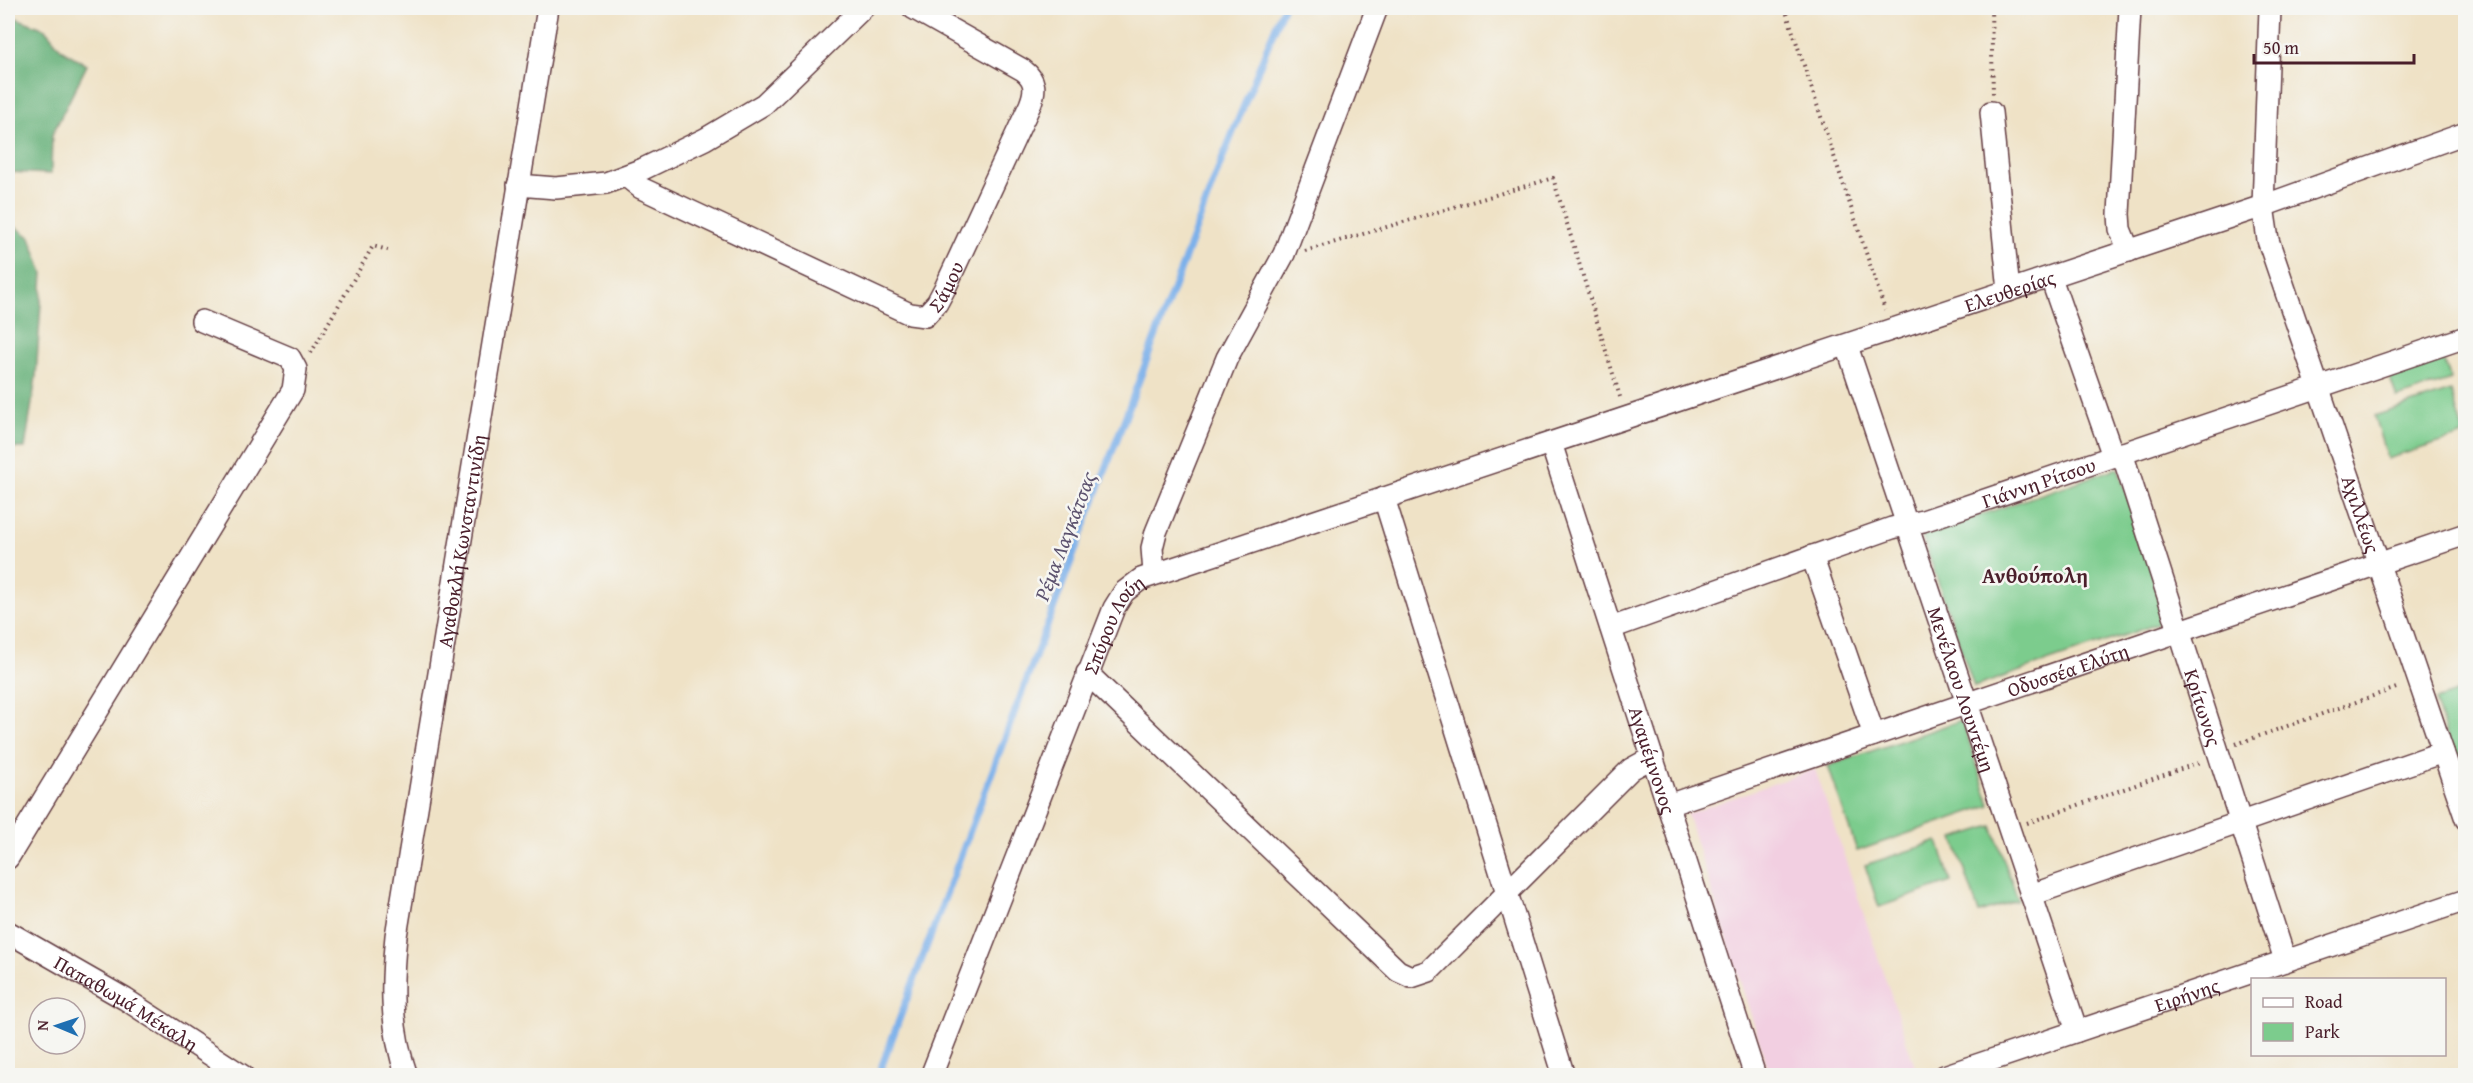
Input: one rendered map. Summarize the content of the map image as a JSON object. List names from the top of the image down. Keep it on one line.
{"streets":{"street":["Σάμου","Ελευθερίας","Γιάννη Ρίτσου","Αχιλλέως","Αγαθοκλή Κωνσταντινίδη","Σπύρου Λούη","Οδυσσέα Ελύτη","Μενέλαου Λουντέμη","Κρίτωνος","Αγαμέμνονoς","Ειρήνης","Παπαθωμά Μέκαλη"]},"crossings":[["Ελευθερίας","Αχιλλέως"],["Ελευθερίας","Σπύρου Λούη"],["Ελευθερίας","Μενέλαου Λουντέμη"],["Ελευθερίας","Κρίτωνος"],["Ελευθερίας","Αγαμέμνονoς"],["Γιάννη Ρίτσου","Αχιλλέως"],["Γιάννη Ρίτσου","Μενέλαου Λουντέμη"],["Γιάννη Ρίτσου","Κρίτωνος"],["Γιάννη Ρίτσου","Αγαμέμνονoς"],["Αχιλλέως","Οδυσσέα Ελύτη"],["Σπύρου Λούη","Αγαμέμνονoς"],["Οδυσσέα Ελύτη","Μενέλαου Λουντέμη"],["Οδυσσέα Ελύτη","Κρίτωνος"],["Οδυσσέα Ελύτη","Αγαμέμνονoς"],["Μενέλαου Λουντέμη","Ειρήνης"],["Κρίτωνος","Ειρήνης"]],"districts":["Ανθούπολη"],"water":["Ρέμα Λαγκάτσας"],"legend":["Road","Park"],"scale_bar":"50 m","north":"left"}
